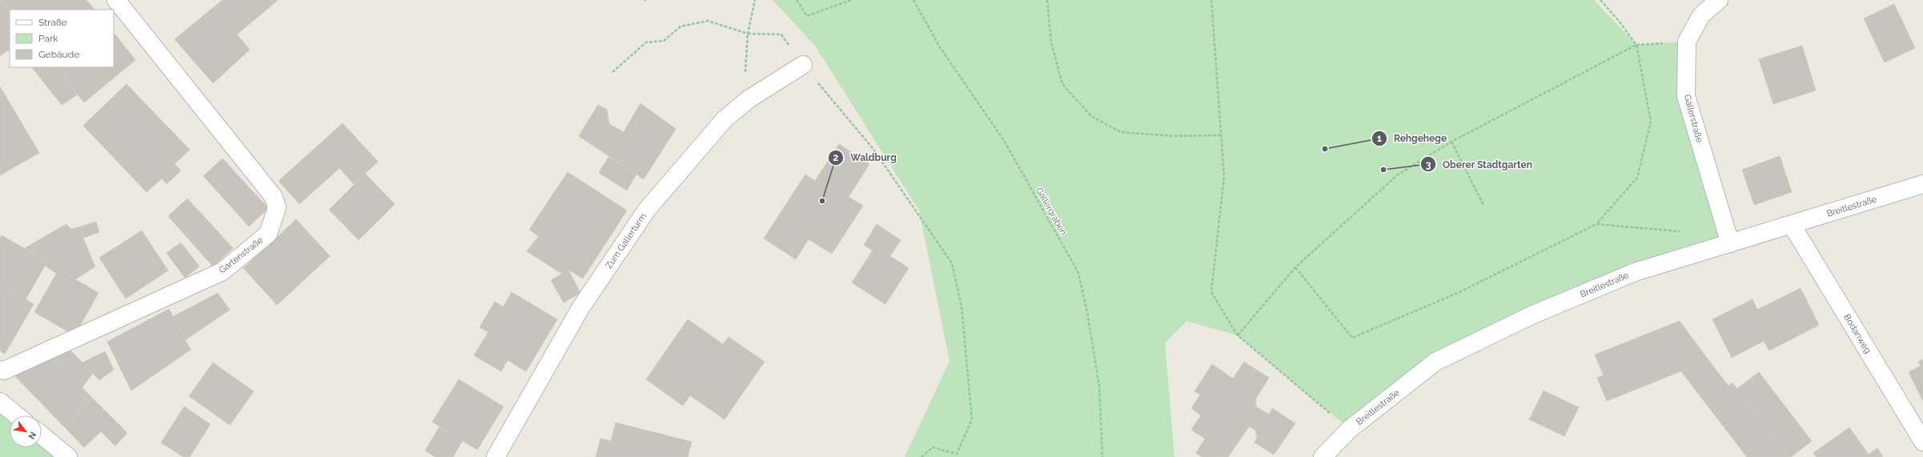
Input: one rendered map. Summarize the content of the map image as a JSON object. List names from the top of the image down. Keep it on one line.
{"streets":{"street":["Gällerstraße","Breitlestraße","Zum Gallerturm","Gartenstraße","Bodanweg"],"path":["Gallergraben"]},"crossings":[["Gällerstraße","Breitlestraße"],["Breitlestraße","Bodanweg"]],"places":["Rehgehege","Oberer Stadtgarten","Waldburg"],"legend":["Straße","Park","Gebäude"],"north":"bottom right"}
